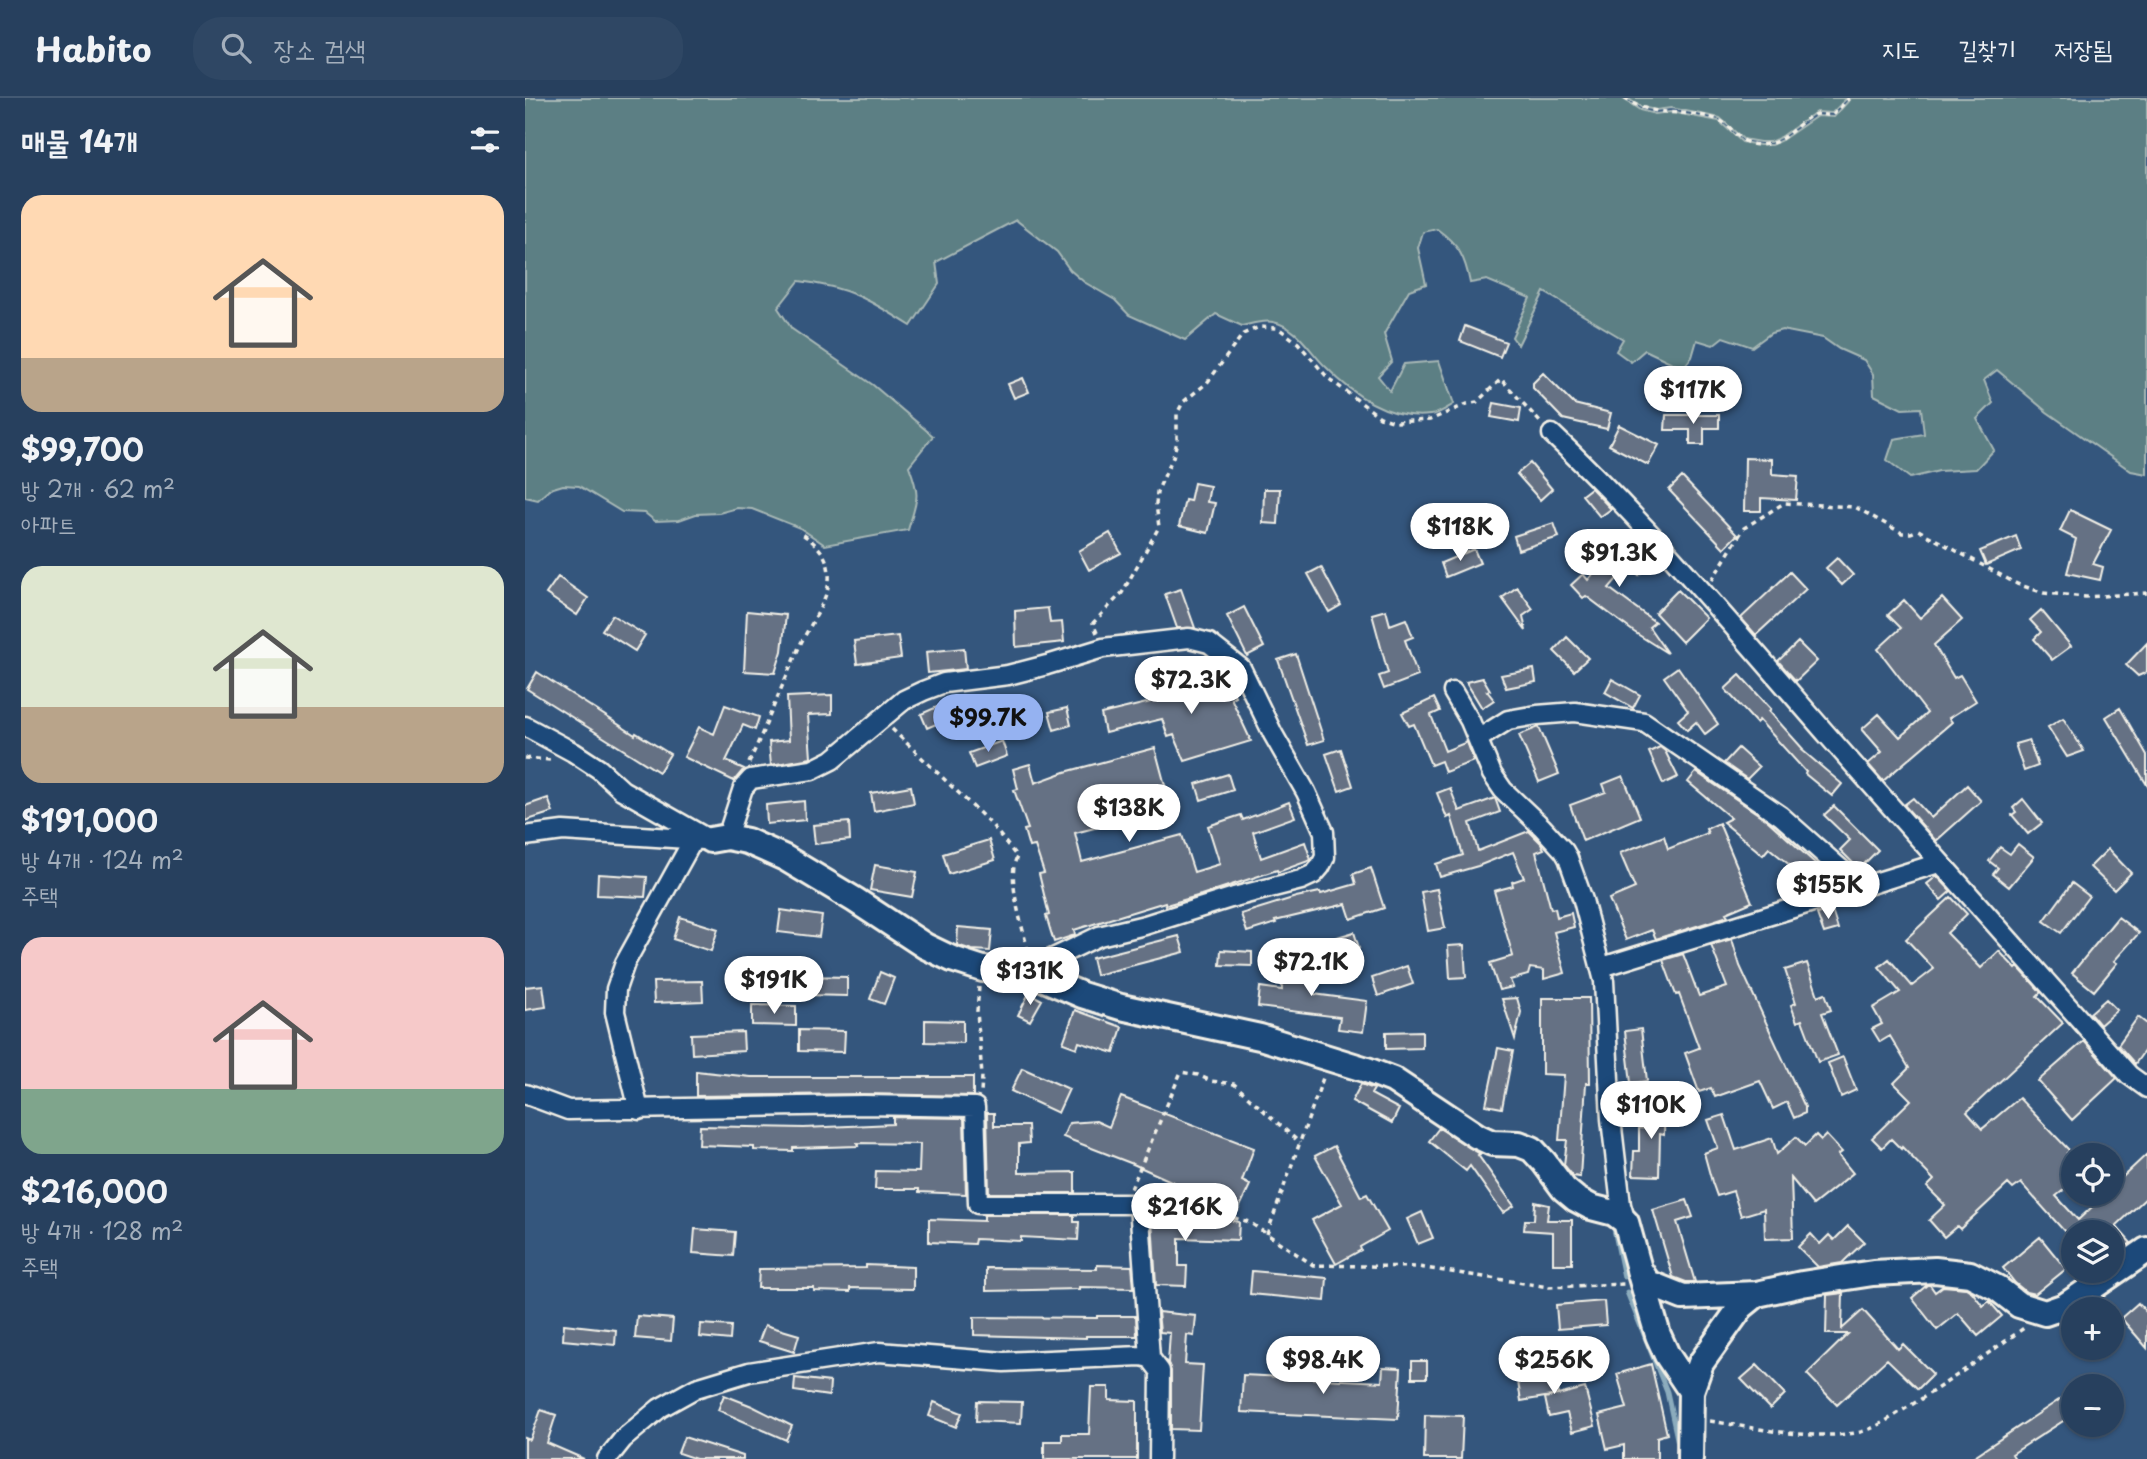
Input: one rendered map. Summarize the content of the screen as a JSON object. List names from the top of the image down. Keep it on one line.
{"page":{"header":"Habito","search":"장소 검색","nav":["지도","길찾기","저장됨"],"heading":"매물 14개","list":[{"name":"$99,700","note":"방 2개 · 62 m² · 아파트"},{"name":"$191,000","note":"방 4개 · 124 m² · 주택"},{"name":"$216,000","note":"방 4개 · 128 m² · 주택"}],"price":["$117K","$118K","$91.3K","$72.3K","$99.7K","$138K","$155K","$72.1K","$131K","$191K","$110K","$216K","$98.4K","$256K"],"map_buttons":["+","−"]}}
